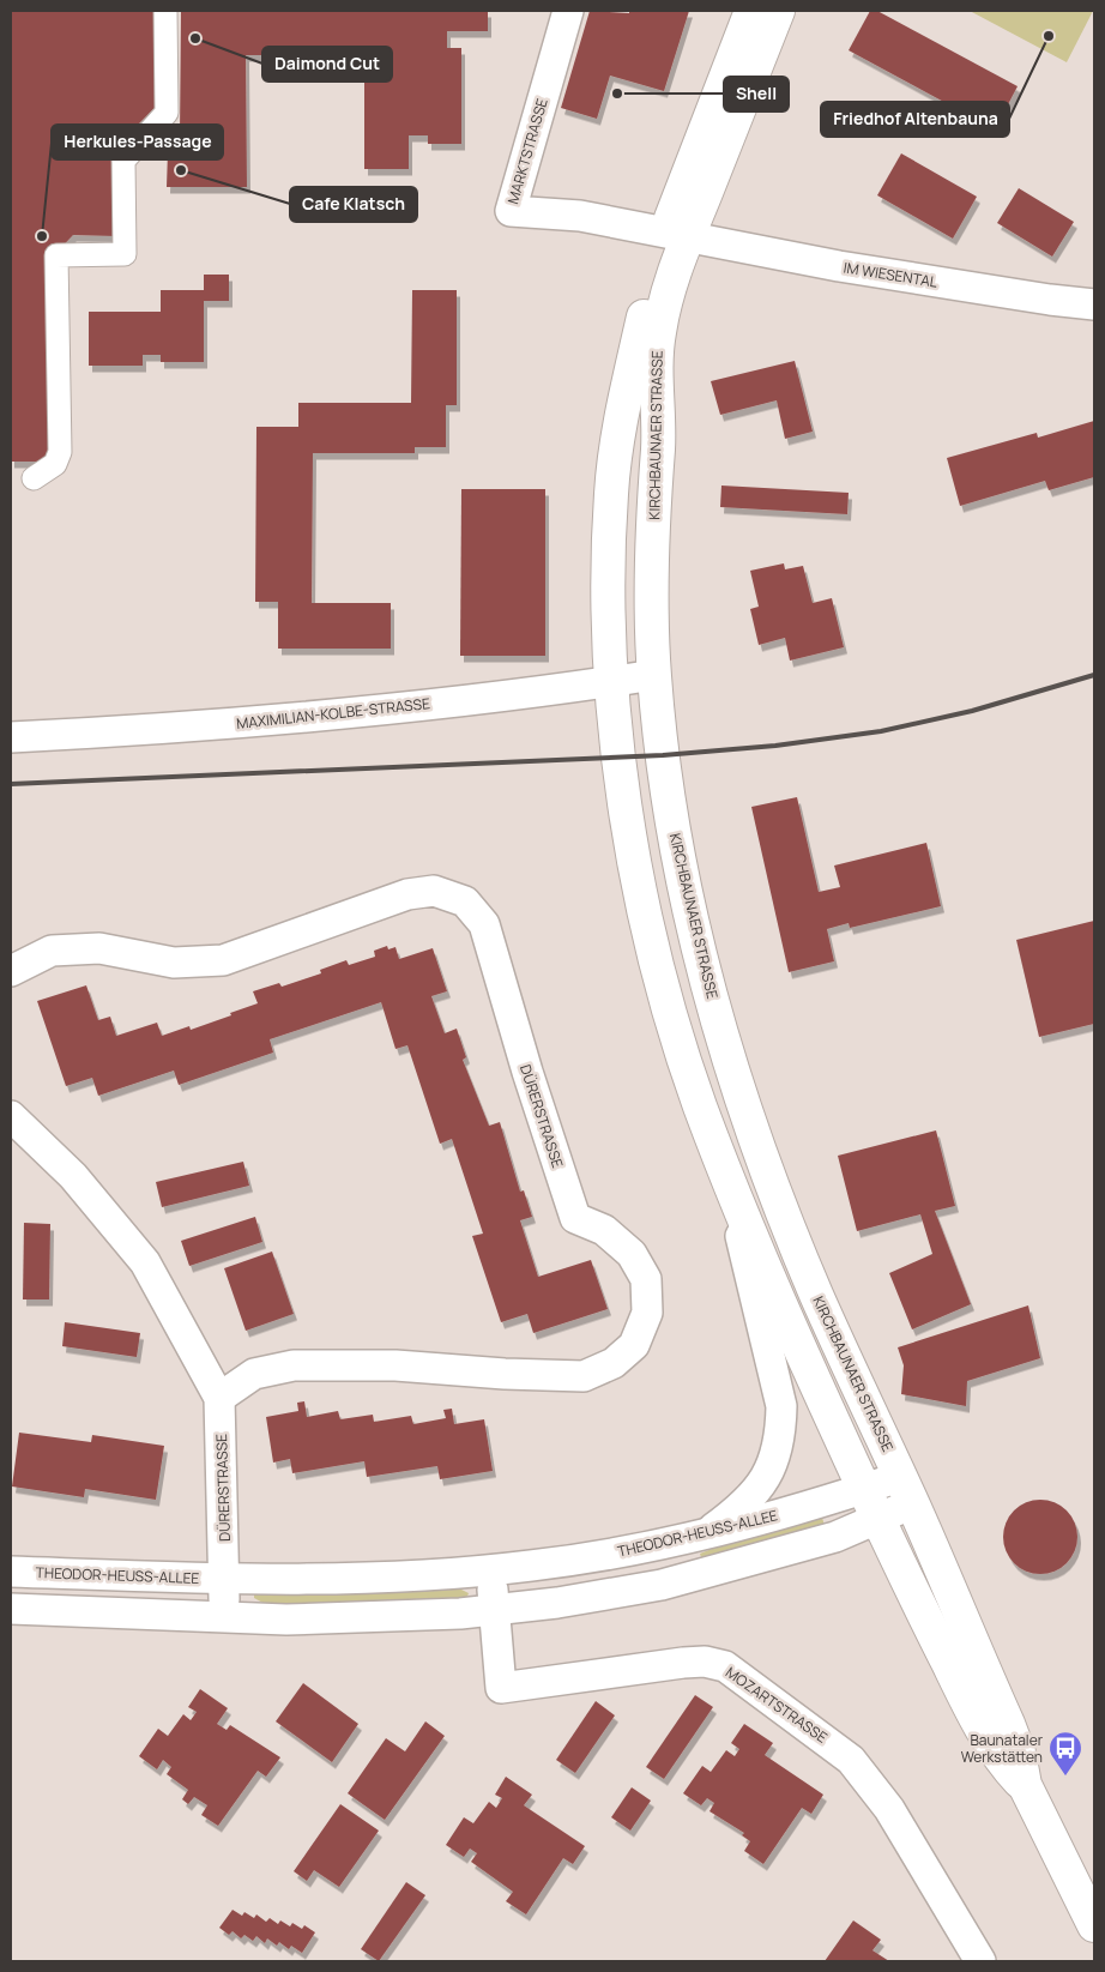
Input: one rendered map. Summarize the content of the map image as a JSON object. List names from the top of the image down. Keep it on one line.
{"streets":{"street":["MARKTSTRASSE","IM WIESENTAL","KIRCHBAUNAER STRASSE","MAXIMILIAN-KOLBE-STRASSE","DÜRERSTRASSE","THEODOR-HEUSS-ALLEE","MOZARTSTRASSE"]},"crossings":[["MARKTSTRASSE","IM WIESENTAL"],["MARKTSTRASSE","KIRCHBAUNAER STRASSE"],["IM WIESENTAL","KIRCHBAUNAER STRASSE"],["KIRCHBAUNAER STRASSE","MAXIMILIAN-KOLBE-STRASSE"],["KIRCHBAUNAER STRASSE","THEODOR-HEUSS-ALLEE"],["DÜRERSTRASSE","THEODOR-HEUSS-ALLEE"]],"places":{"other":["Friedhof Altenbauna","Daimond Cut","Shell","Cafe Klatsch","Herkules-Passage"],"bus stop":["Baunataler Werkstätten"]}}
